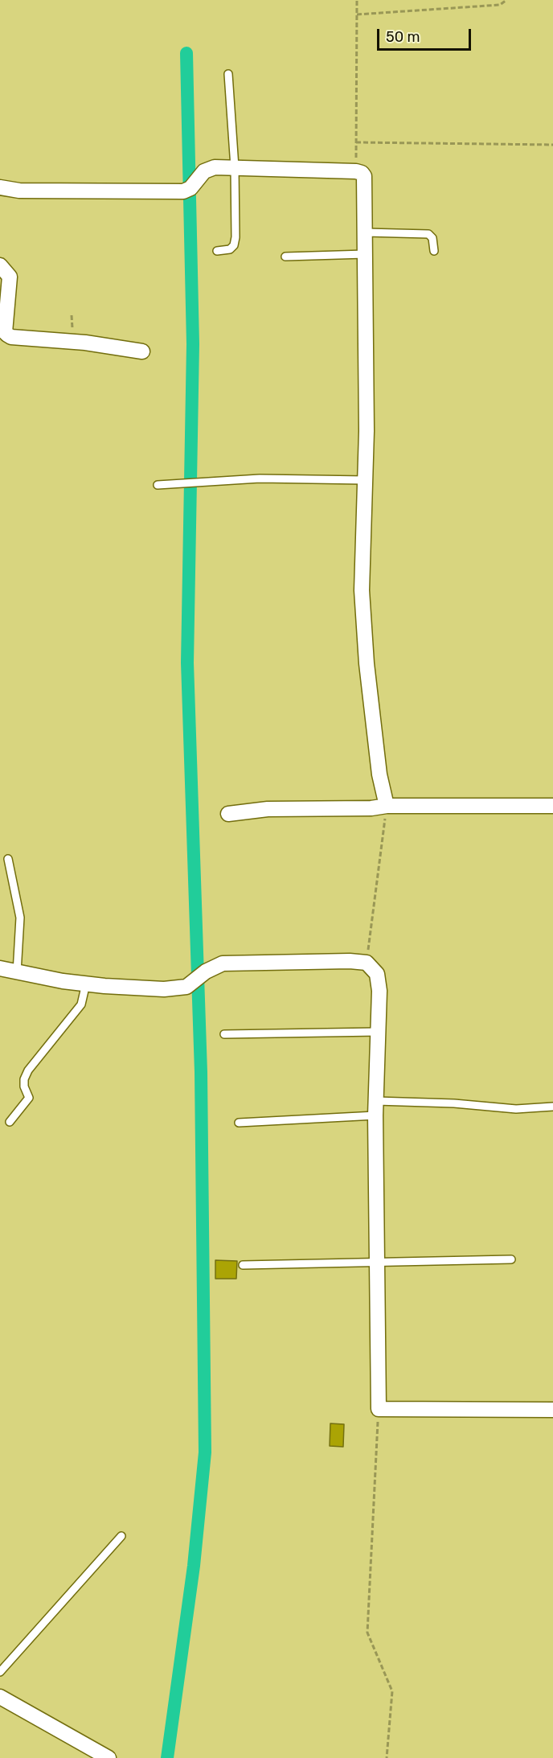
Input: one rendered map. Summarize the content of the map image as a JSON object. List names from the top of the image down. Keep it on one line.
{"scale_bar":"50 m"}
